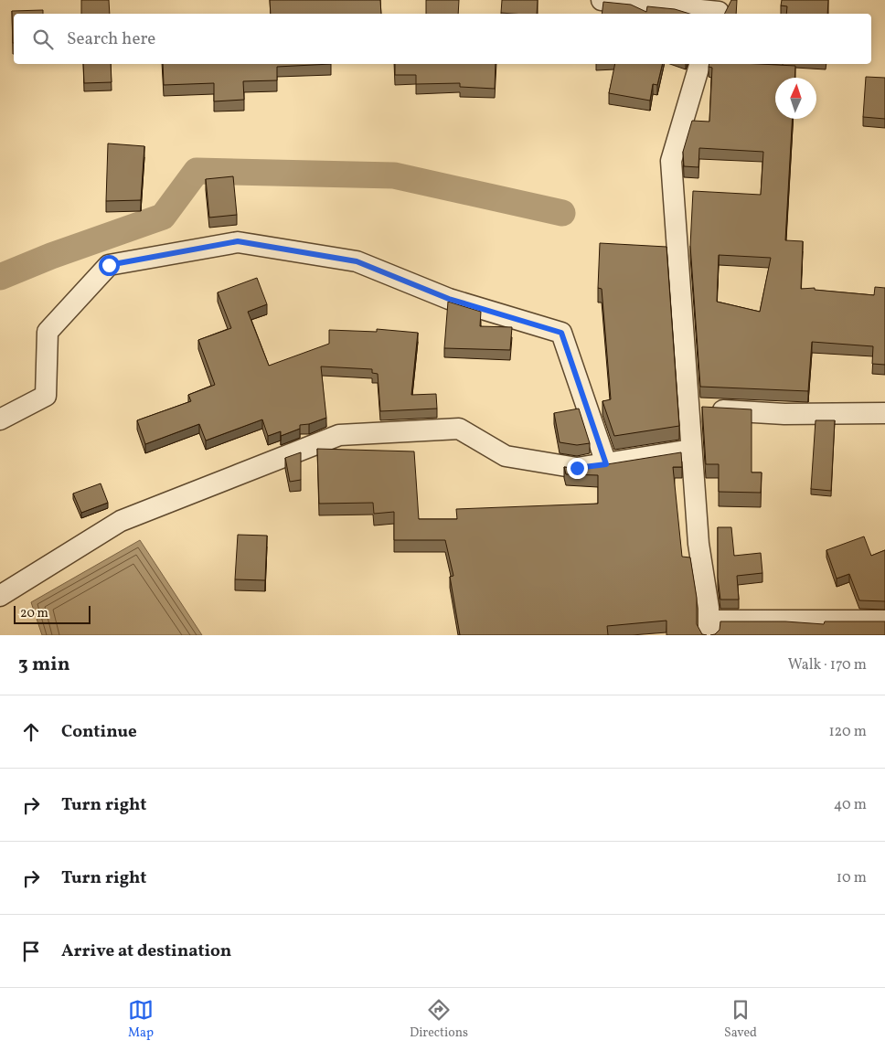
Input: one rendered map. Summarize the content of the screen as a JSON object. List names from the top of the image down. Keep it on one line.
{"scale_bar":"20 m","north":"top","page":{"search":"Search here","scale":"20 m","heading":["3 min","Walk · 170 m"],"list":[["Continue","120 m"],["Turn right","40 m"],["Turn right","10 m"],"Arrive at destination"],"nav":["Map","Directions","Saved"]}}
